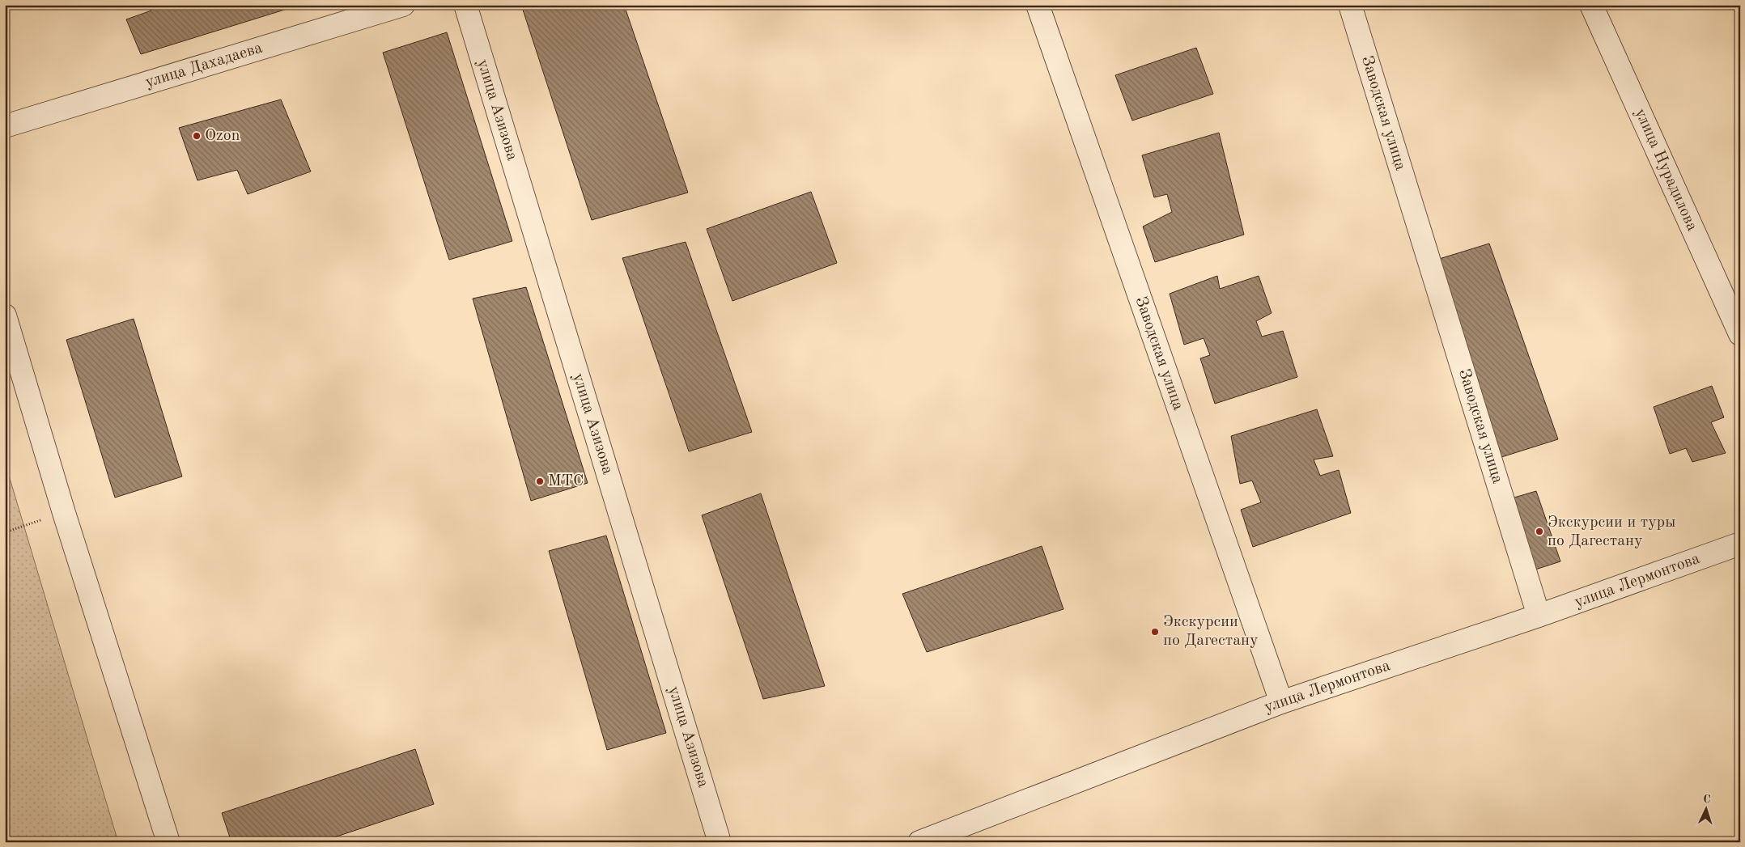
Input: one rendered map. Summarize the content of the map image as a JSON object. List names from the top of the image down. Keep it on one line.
{"streets":{"street":["улица Дахадаева","улица Азизова","Заводская улица","улица Нурадилова","улица Лермонтова"]},"crossings":[["Заводская улица","улица Лермонтова"]],"places":["Ozon","МТС","Экскурсии и туры по Дагестану","Экскурсии по Дагестану"],"north":"top"}
